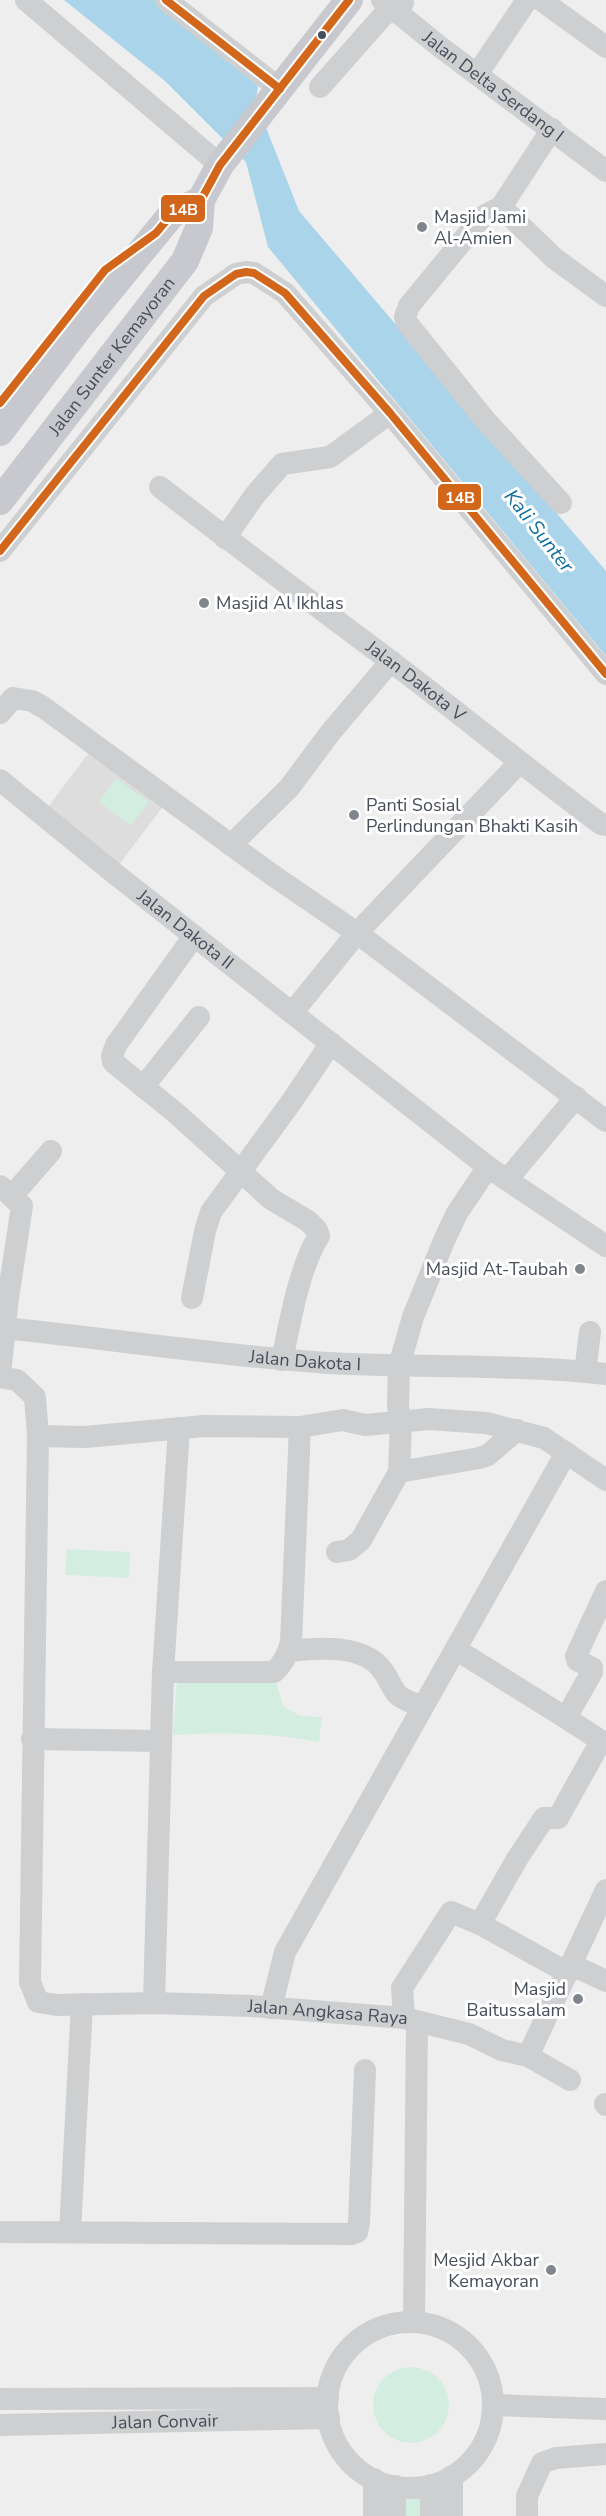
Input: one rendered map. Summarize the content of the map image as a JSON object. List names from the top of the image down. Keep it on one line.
{"streets":{"main road":["Jalan Sunter Kemayoran"],"street":["Jalan Delta Serdang I","Jalan Dakota V","Jalan Dakota II","Jalan Dakota I","Jalan Angkasa Raya","Jalan Convair"]},"crossings":[["Jalan Angkasa Raya","Jalan Convair"]],"water":["Kali Sunter"],"places":["Masjid Jami Al-Amien","Masjid Al Ikhlas","Panti Sosial Perlindungan Bhakti Kasih","Masjid At-Taubah","Masjid Baitussalam","Mesjid Akbar Kemayoran"],"lines":["transit line 14B"]}
